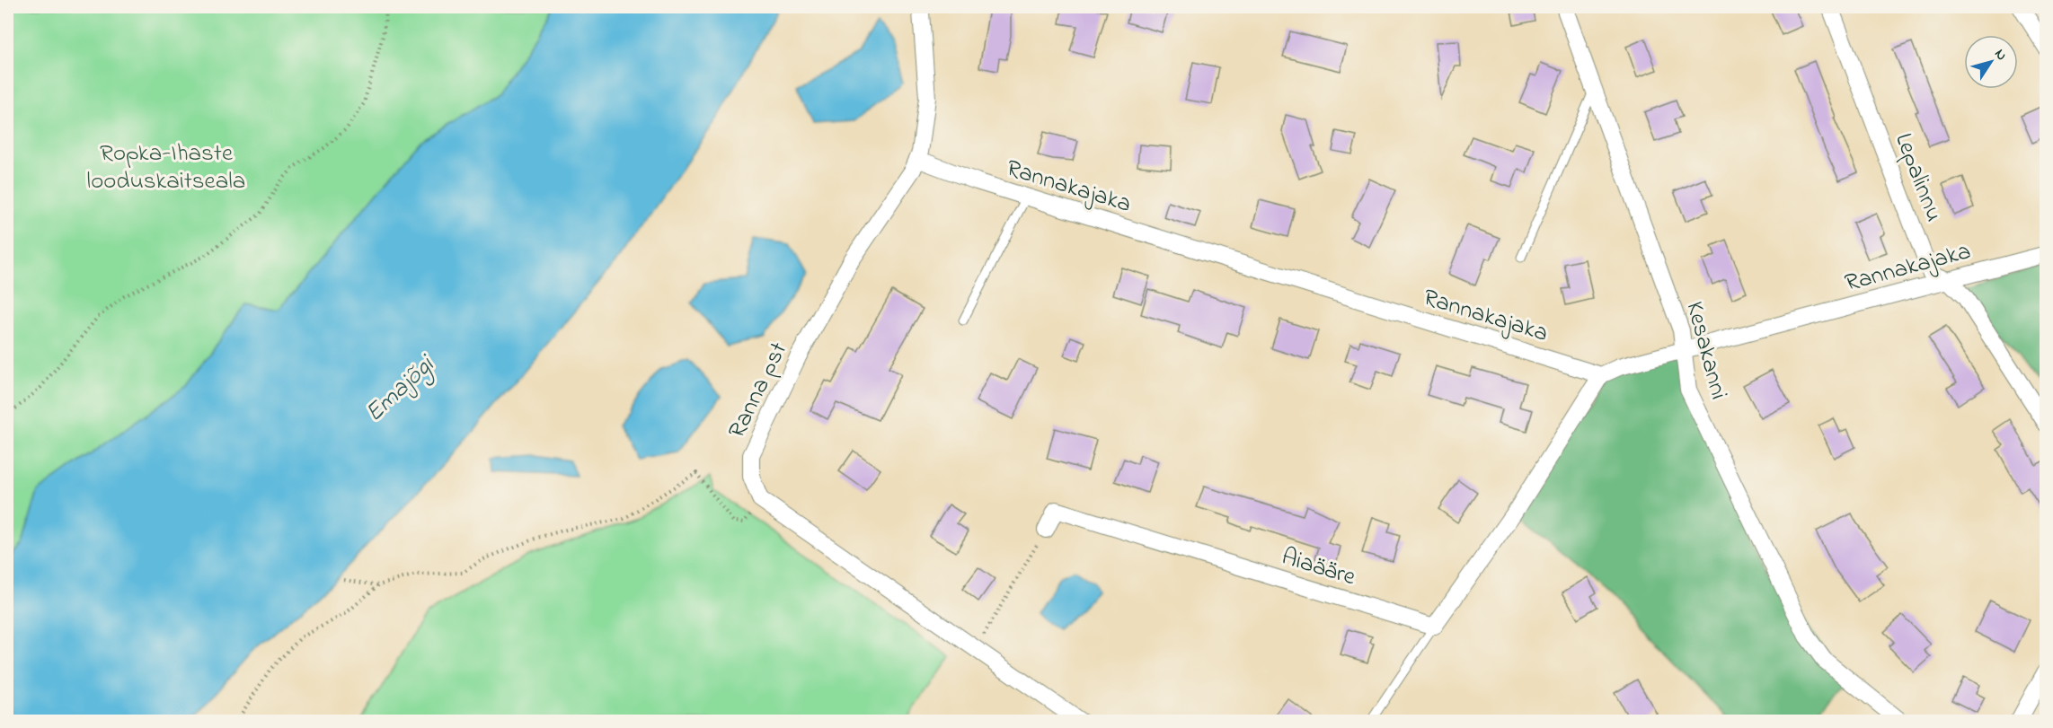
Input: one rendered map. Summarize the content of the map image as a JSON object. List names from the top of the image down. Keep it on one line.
{"streets":{"street":["Lepalinnu","Rannakajaka","Kesakanni","Ranna pst","Aiaääre"]},"crossings":[["Lepalinnu","Rannakajaka"],["Rannakajaka","Kesakanni"],["Rannakajaka","Ranna pst"]],"water":["Emajõgi"],"parks":["Ropka-Ihaste looduskaitseala"],"north":"top right"}
